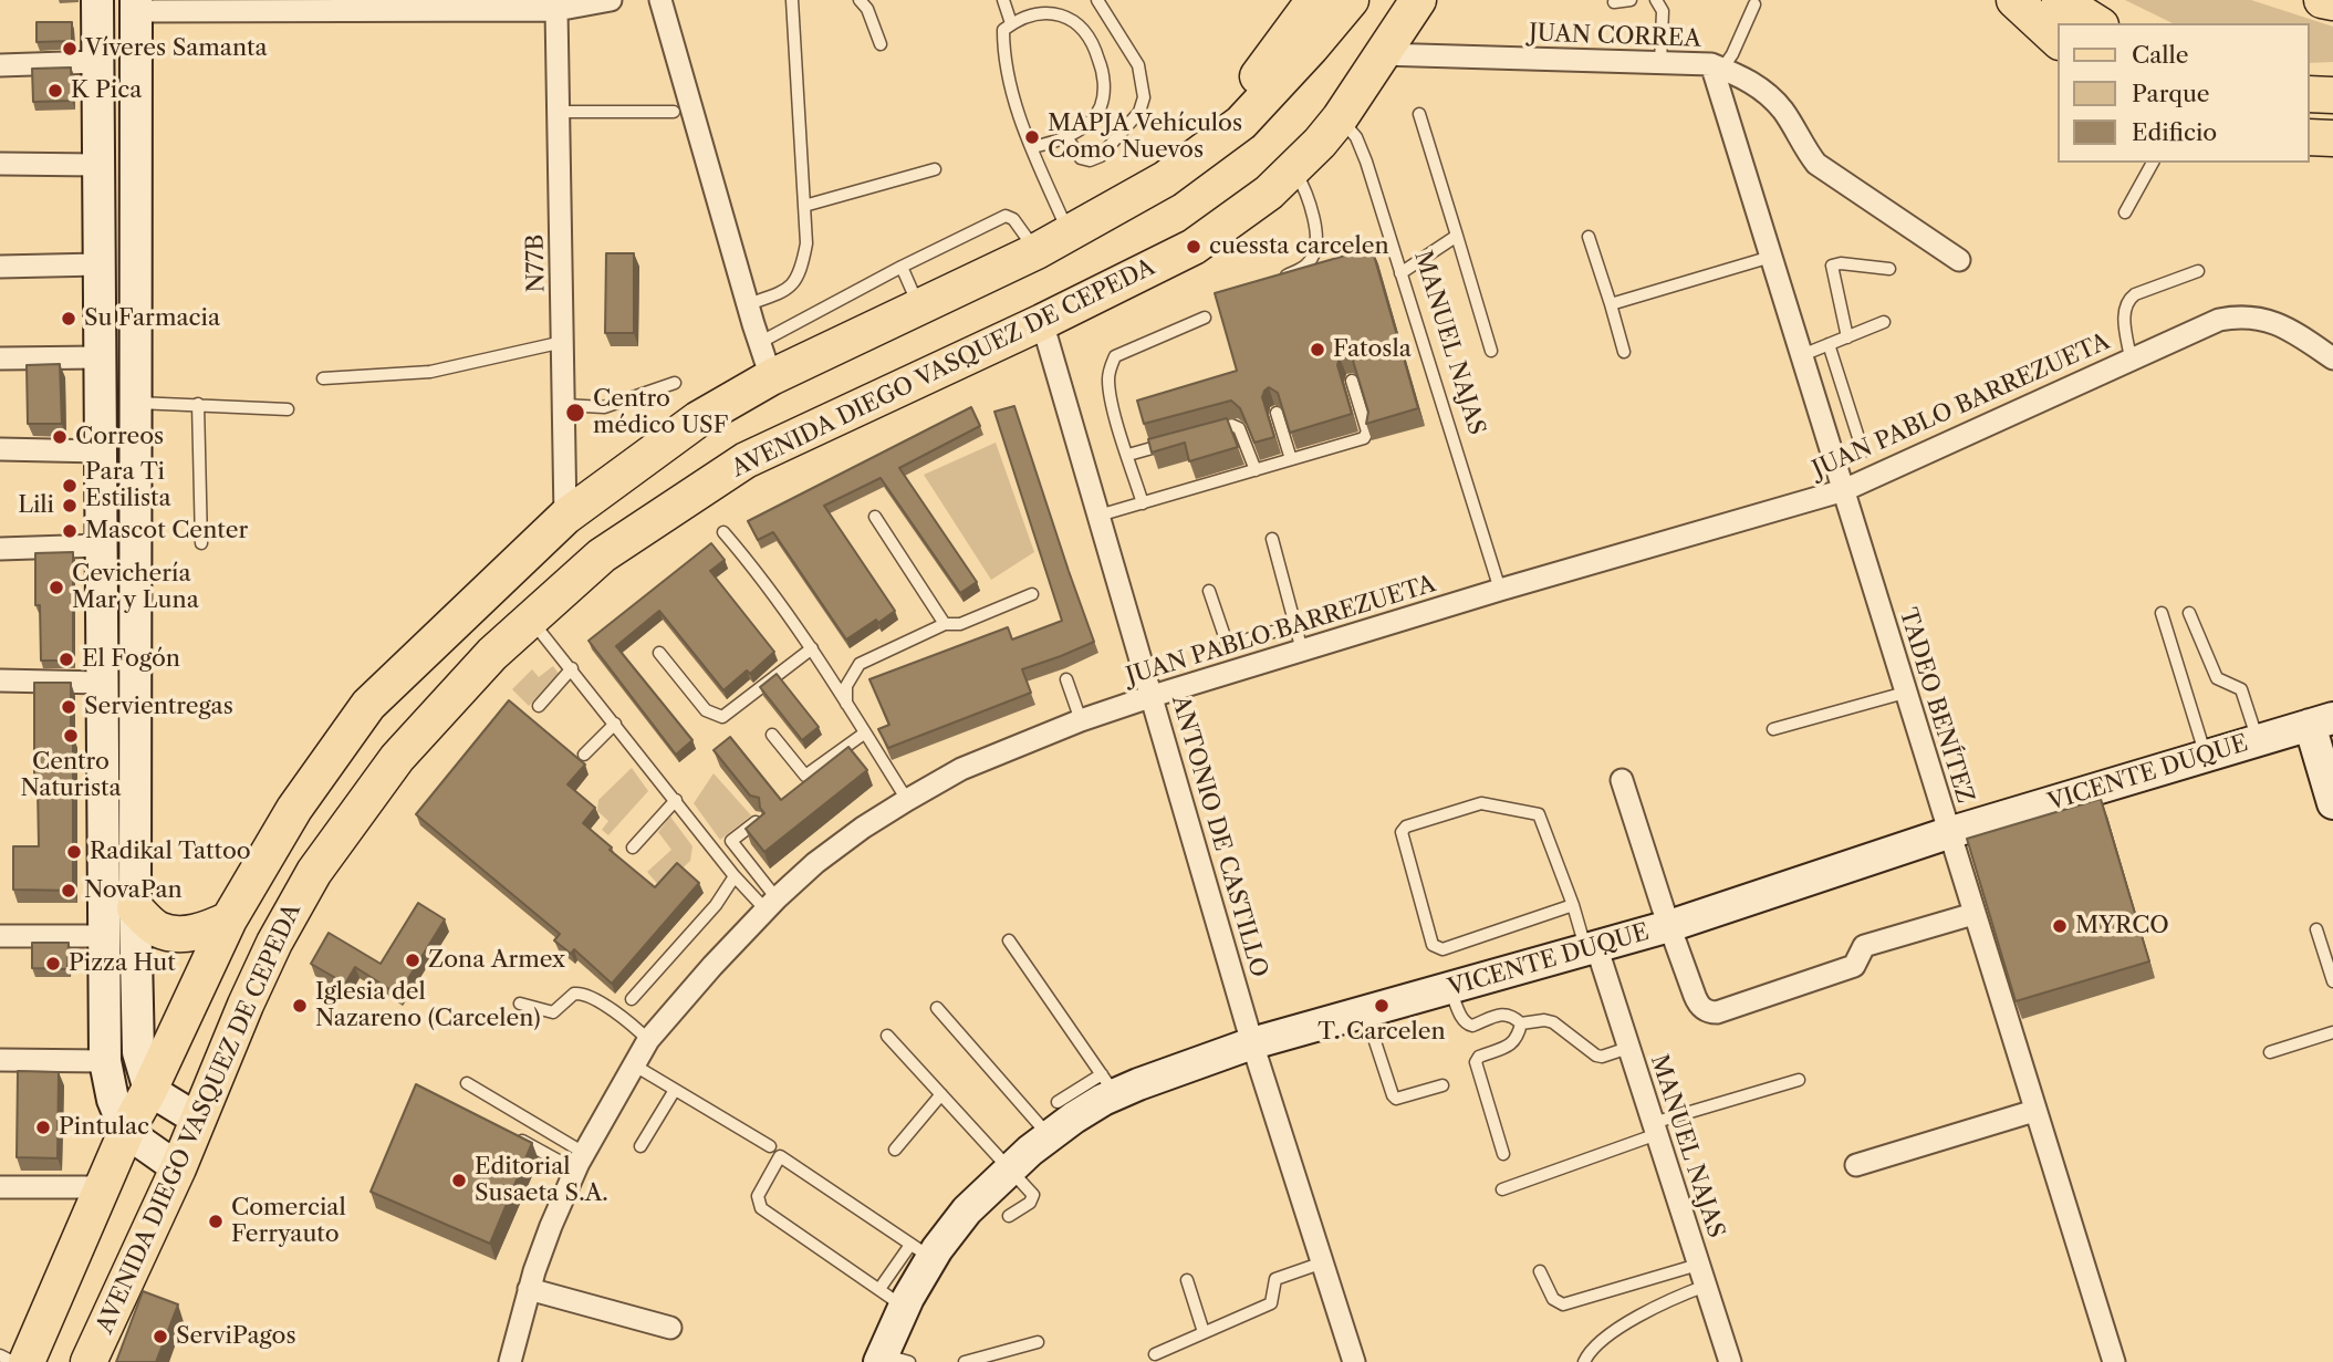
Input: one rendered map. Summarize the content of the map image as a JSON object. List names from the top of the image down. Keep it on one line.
{"streets":{"main road":["AVENIDA DIEGO VASQUEZ DE CEPEDA"],"street":["JUAN CORREA","N77B","MANUEL NAJAS","JUAN PABLO BARREZUETA","TADEO BENÍTEZ","VICENTE DUQUE","ANTONIO DE CASTILLO"]},"crossings":[["JUAN CORREA","AVENIDA DIEGO VASQUEZ DE CEPEDA"],["JUAN CORREA","TADEO BENÍTEZ"],["MANUEL NAJAS","AVENIDA DIEGO VASQUEZ DE CEPEDA"],["MANUEL NAJAS","JUAN PABLO BARREZUETA"],["MANUEL NAJAS","VICENTE DUQUE"],["AVENIDA DIEGO VASQUEZ DE CEPEDA","ANTONIO DE CASTILLO"],["JUAN PABLO BARREZUETA","TADEO BENÍTEZ"],["JUAN PABLO BARREZUETA","ANTONIO DE CASTILLO"],["TADEO BENÍTEZ","VICENTE DUQUE"],["VICENTE DUQUE","ANTONIO DE CASTILLO"]],"places":["Víveres Samanta","K Pica","MAPJA Vehículos Como Nuevos","cuessta carcelen","Su Farmacia","Fatosla","Centro médico USF","Correos","Para Ti Estilista","Lili","Mascot Center","Cevichería Mar y Luna","El Fogón","Servientregas","Centro Naturista","Radikal Tattoo","NovaPan","MYRCO","Zona Armex","Pizza Hut","Iglesia del Nazareno (Carcelen)","T. Carcelen","Pintulac","Editorial Susaeta S.A.","Comercial Ferryauto","ServiPagos"],"legend":["Calle","Parque","Edificio"]}
